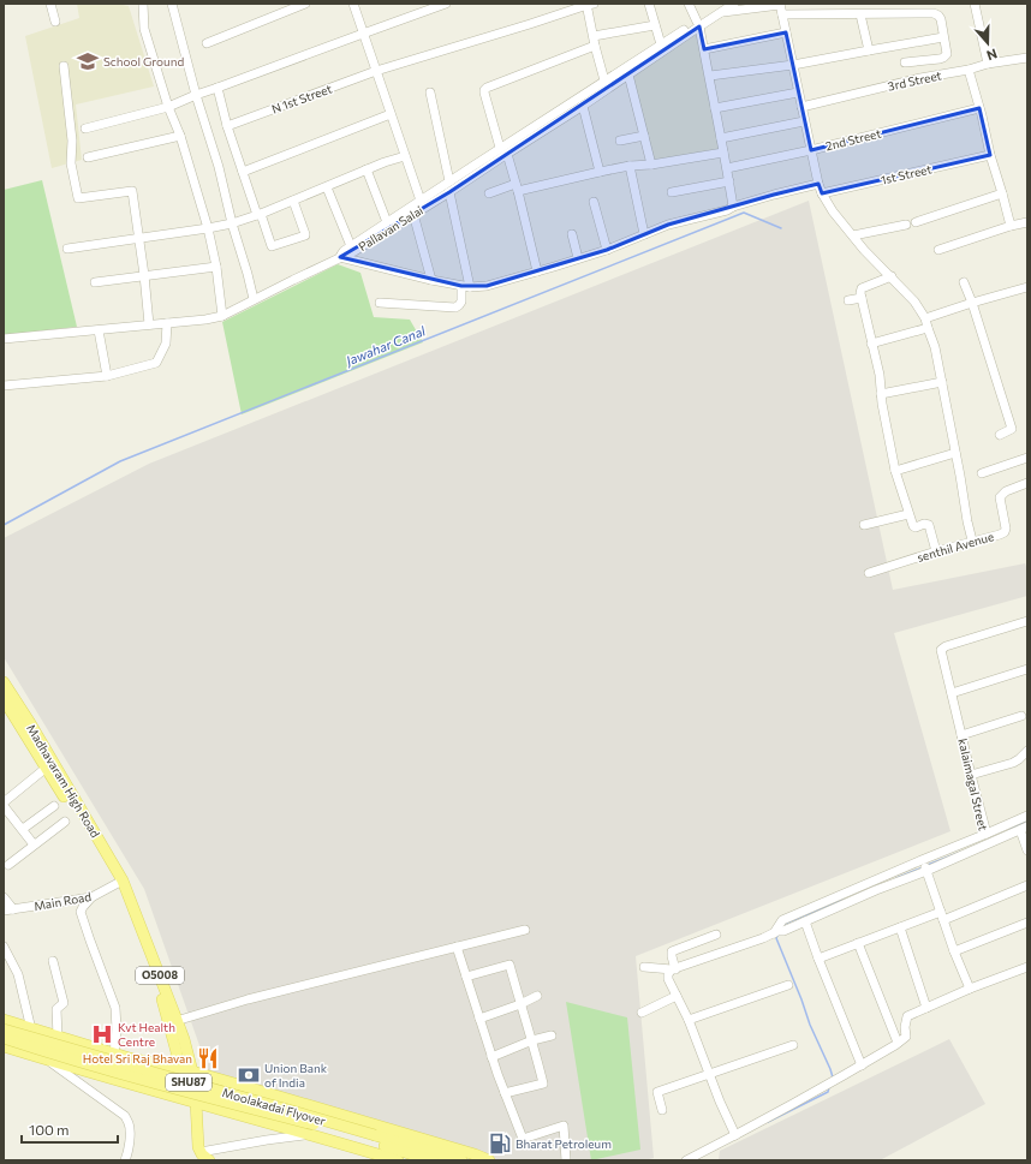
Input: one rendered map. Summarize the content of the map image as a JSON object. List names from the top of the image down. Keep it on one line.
{"streets":{"main road":["Madhavaram High Road","O5008","SHU87","Moolakadai Flyover"],"street":["3rd Street","N 1st Street","2nd Street","1st Street","Pallavan Salai","senthil Avenue","kalaimagal Street","Main Road"]},"crossings":[["Madhavaram High Road","Main Road"],["Madhavaram High Road","O5008"],["Main Road","O5008"]],"water":["Jawahar Canal"],"places":{"school or university":["School Ground"],"hospital":["Kvt Health Centre"],"restaurant":["Hotel Sri Raj Bhavan"],"bank":["Union Bank of India"],"fuel station":["Bharat Petroleum"]},"scale_bar":"100 m","north":"bottom"}
